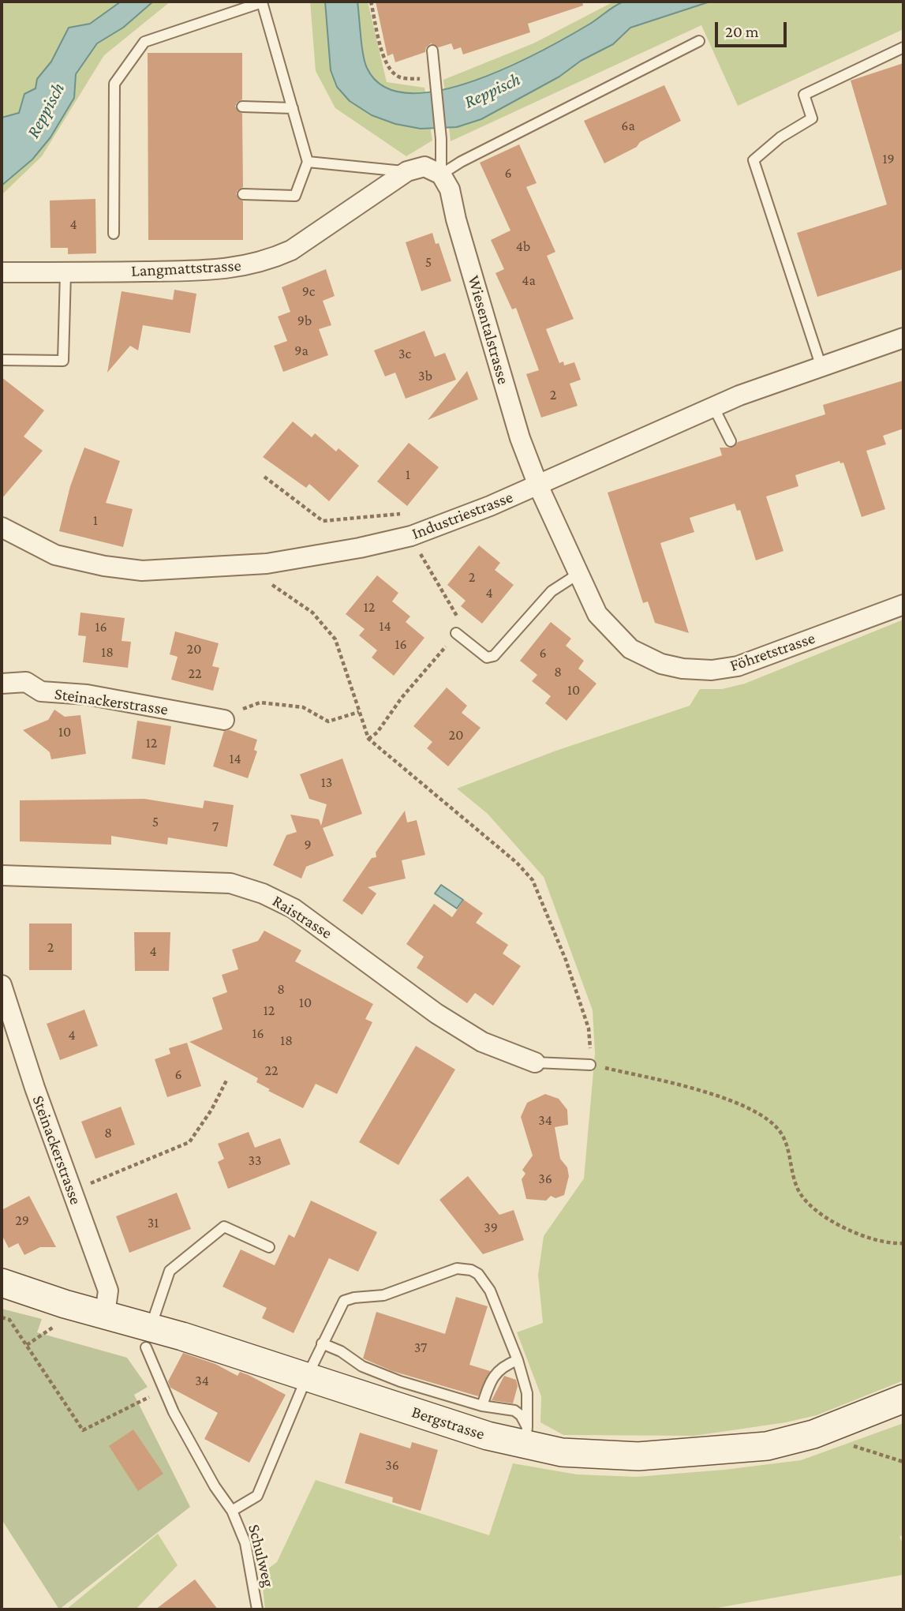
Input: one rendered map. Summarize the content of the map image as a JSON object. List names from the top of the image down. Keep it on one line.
{"streets":{"street":["Langmattstrasse","Wiesentalstrasse","Industriestrasse","Föhretstrasse","Steinackerstrasse","Raistrasse","Bergstrasse"],"lane":["Schulweg"]},"crossings":[["Wiesentalstrasse","Industriestrasse"],["Wiesentalstrasse","Föhretstrasse"],["Industriestrasse","Föhretstrasse"],["Steinackerstrasse","Bergstrasse"],["Bergstrasse","Schulweg"]],"water":["Reppisch"],"house_numbers":["6a","19","6","4","4b","5","4a","9c","9b","9a","3c","3b","2","1","1","2","4","12","14","16","16","20","18","6","8","22","10","10","20","12","14","13","5","7","9","2","4","8","10","12","16","4","18","22","6","34","8","33","36","29","31","39","37","34","36"],"scale_bar":"20 m"}
